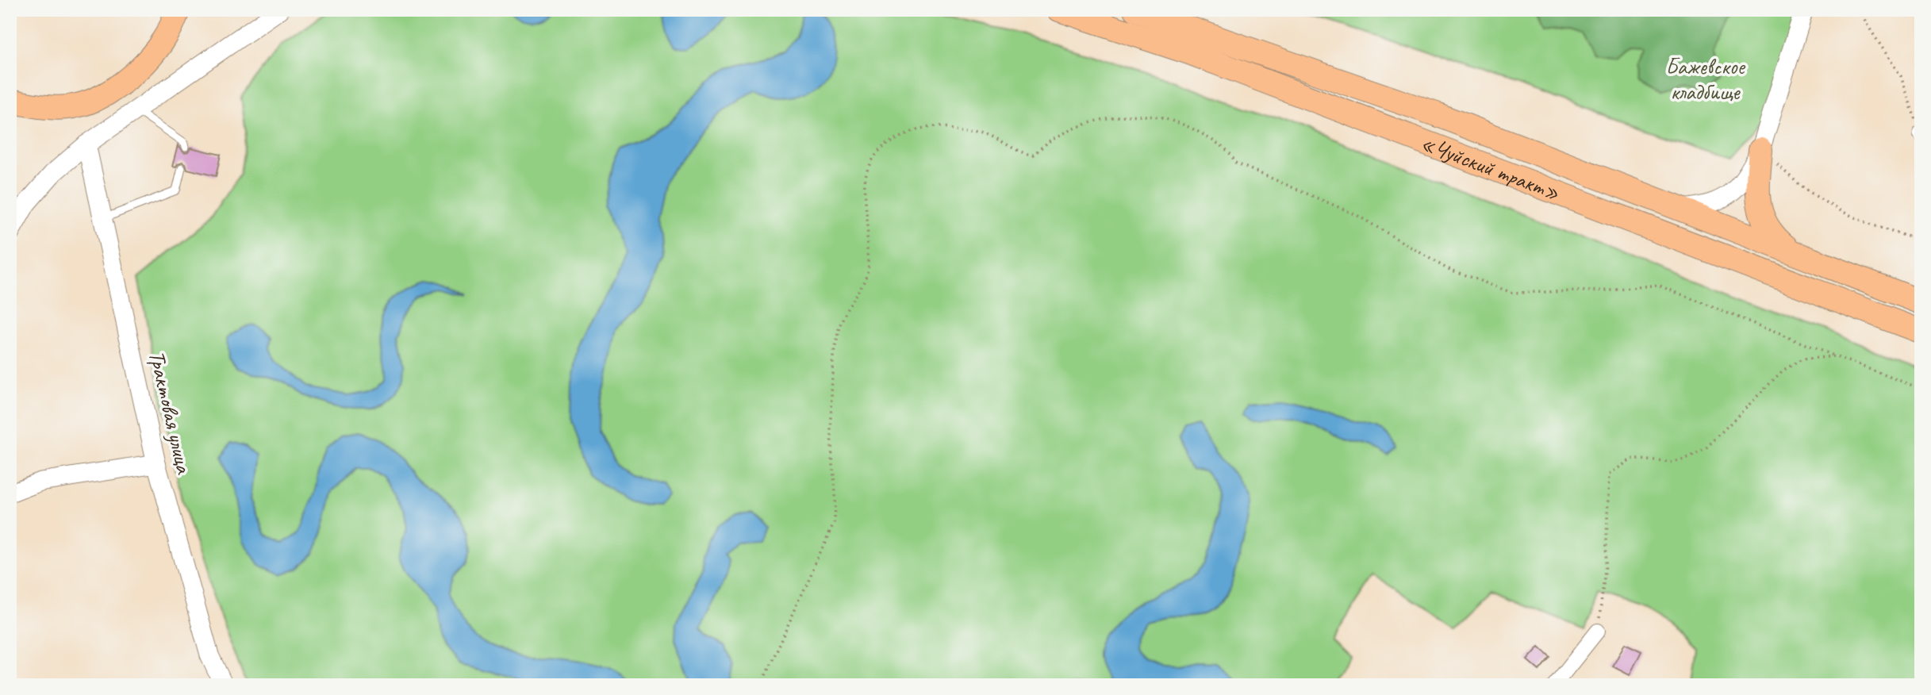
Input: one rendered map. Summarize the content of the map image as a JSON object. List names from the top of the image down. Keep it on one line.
{"streets":{"highway":["«Чуйский тракт»"],"street":["Трактовая улица"]},"parks":["Бажевское кладбище"]}
